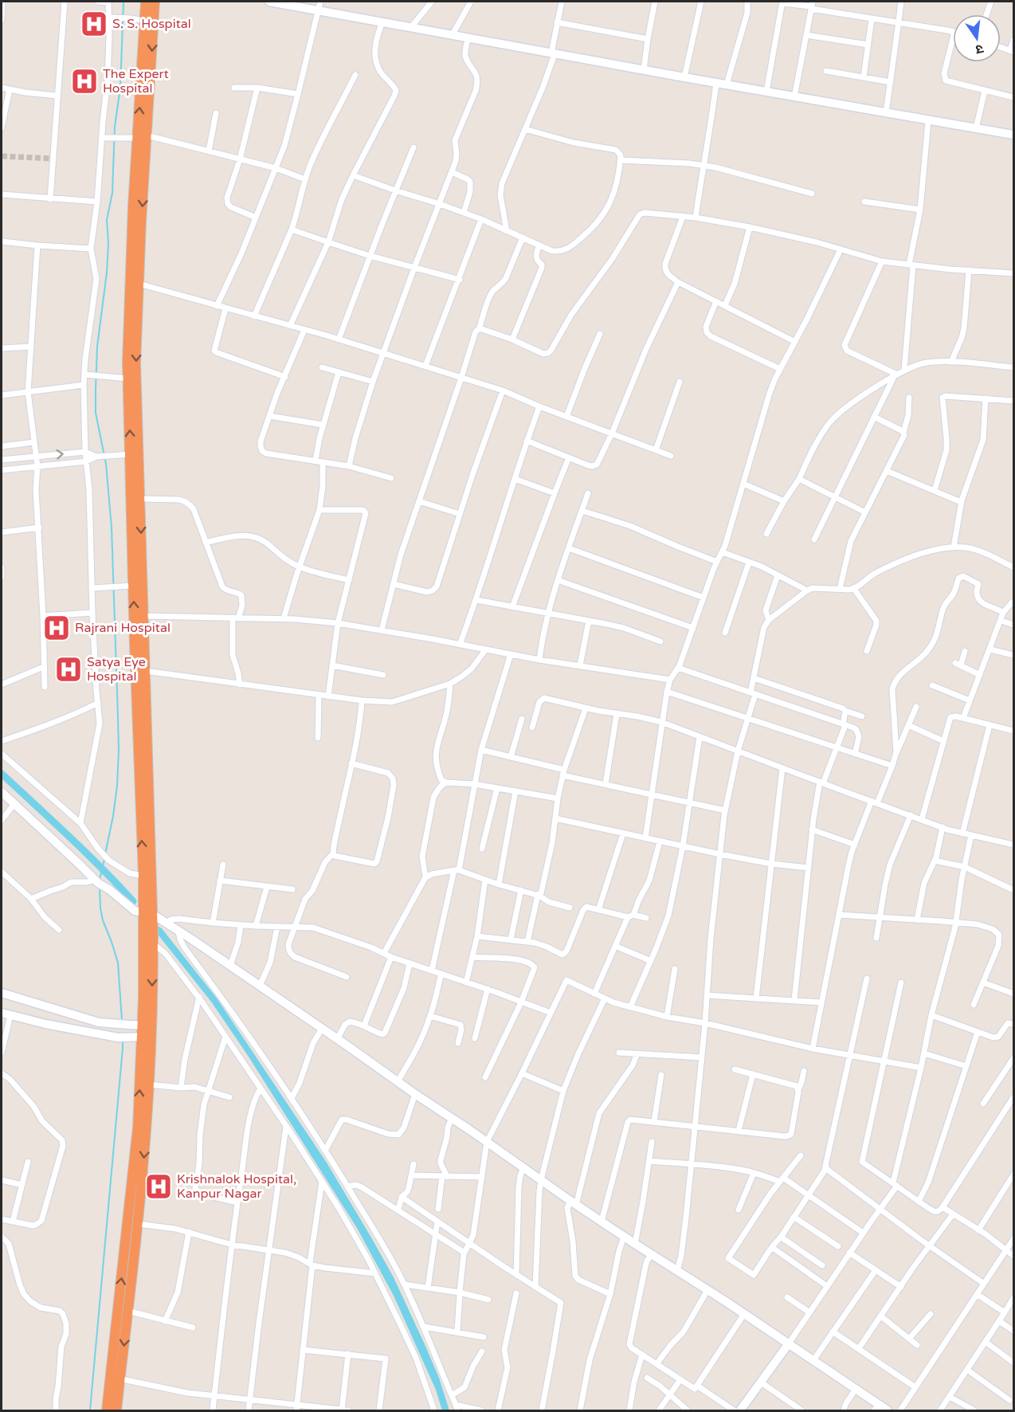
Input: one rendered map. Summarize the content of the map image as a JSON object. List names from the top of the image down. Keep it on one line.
{"places":{"hospital":["S. S. Hospital","The Expert Hospital","Rajrani Hospital","Satya Eye Hospital","Krishnalok Hospital, Kanpur Nagar"]},"north":"bottom"}
